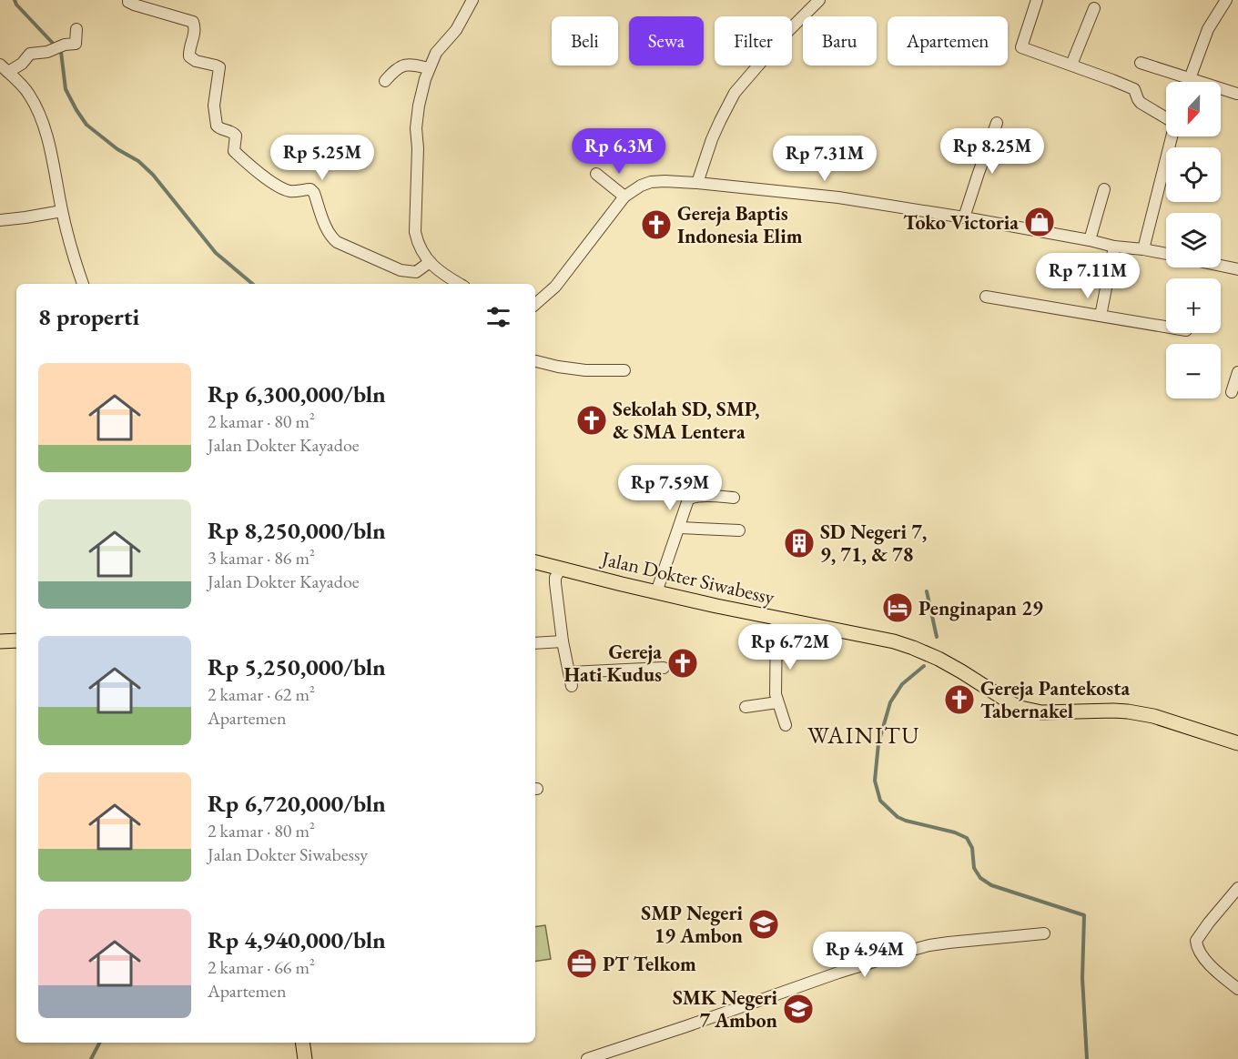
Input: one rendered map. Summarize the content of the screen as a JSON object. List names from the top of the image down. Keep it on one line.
{"streets":{"main road":["Jalan Dokter Siwabessy"]},"districts":["WAINITU"],"places":{"shop":["Toko Victoria"],"church":["Gereja Baptis Indonesia Elim","Sekolah SD, SMP, & SMA Lentera","Gereja Hati Kudus","Gereja Pantekosta Tabernakel"],"building":["SD Negeri 7, 9, 71, & 78"],"hotel":["Penginapan 29"],"school or university":["SMP Negeri 19 Ambon","SMK Negeri 7 Ambon"],"office":["PT Telkom"]},"north":"bottom","page":{"chip":["Beli","Sewa","Filter","Baru","Apartemen"],"map_buttons":["+","−"],"price":["Rp 6.3M","Rp 8.25M","Rp 5.25M","Rp 7.31M","Rp 7.11M","Rp 7.59M","Rp 6.72M","Rp 4.94M"],"heading":"8 properti","list":[{"name":"Rp 6,300,000/bln","note":"2 kamar · 80 m² · Jalan Dokter Kayadoe"},{"name":"Rp 8,250,000/bln","note":"3 kamar · 86 m² · Jalan Dokter Kayadoe"},{"name":"Rp 5,250,000/bln","note":"2 kamar · 62 m² · Apartemen"},{"name":"Rp 6,720,000/bln","note":"2 kamar · 80 m² · Jalan Dokter Siwabessy"},{"name":"Rp 4,940,000/bln","note":"2 kamar · 66 m² · Apartemen"}]}}
